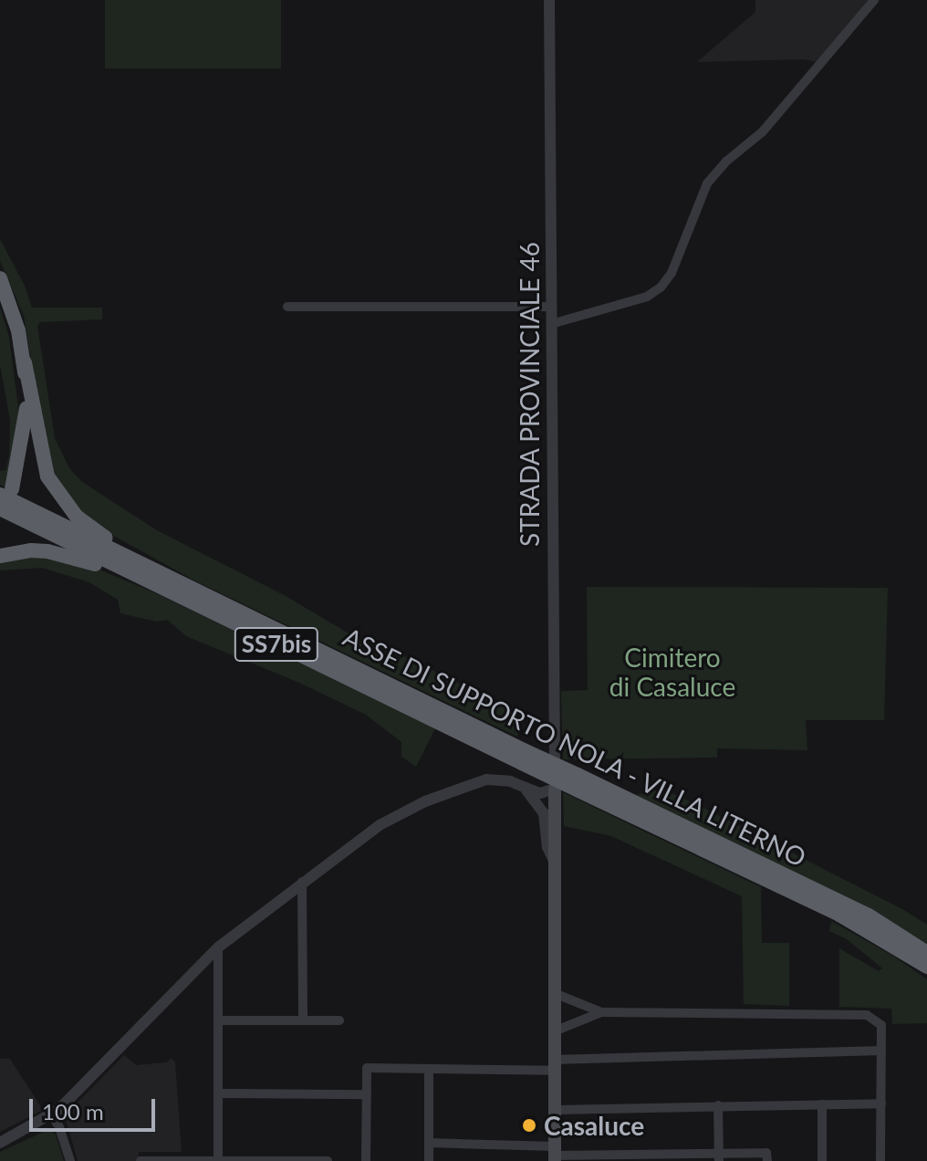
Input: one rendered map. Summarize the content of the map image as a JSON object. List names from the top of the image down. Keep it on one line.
{"streets":{"highway":["SS7bis","ASSE DI SUPPORTO NOLA - VILLA LITERNO"],"street":["STRADA PROVINCIALE 46"]},"parks":["Cimitero di Casaluce"],"places":["Casaluce"],"scale_bar":"100 m"}
